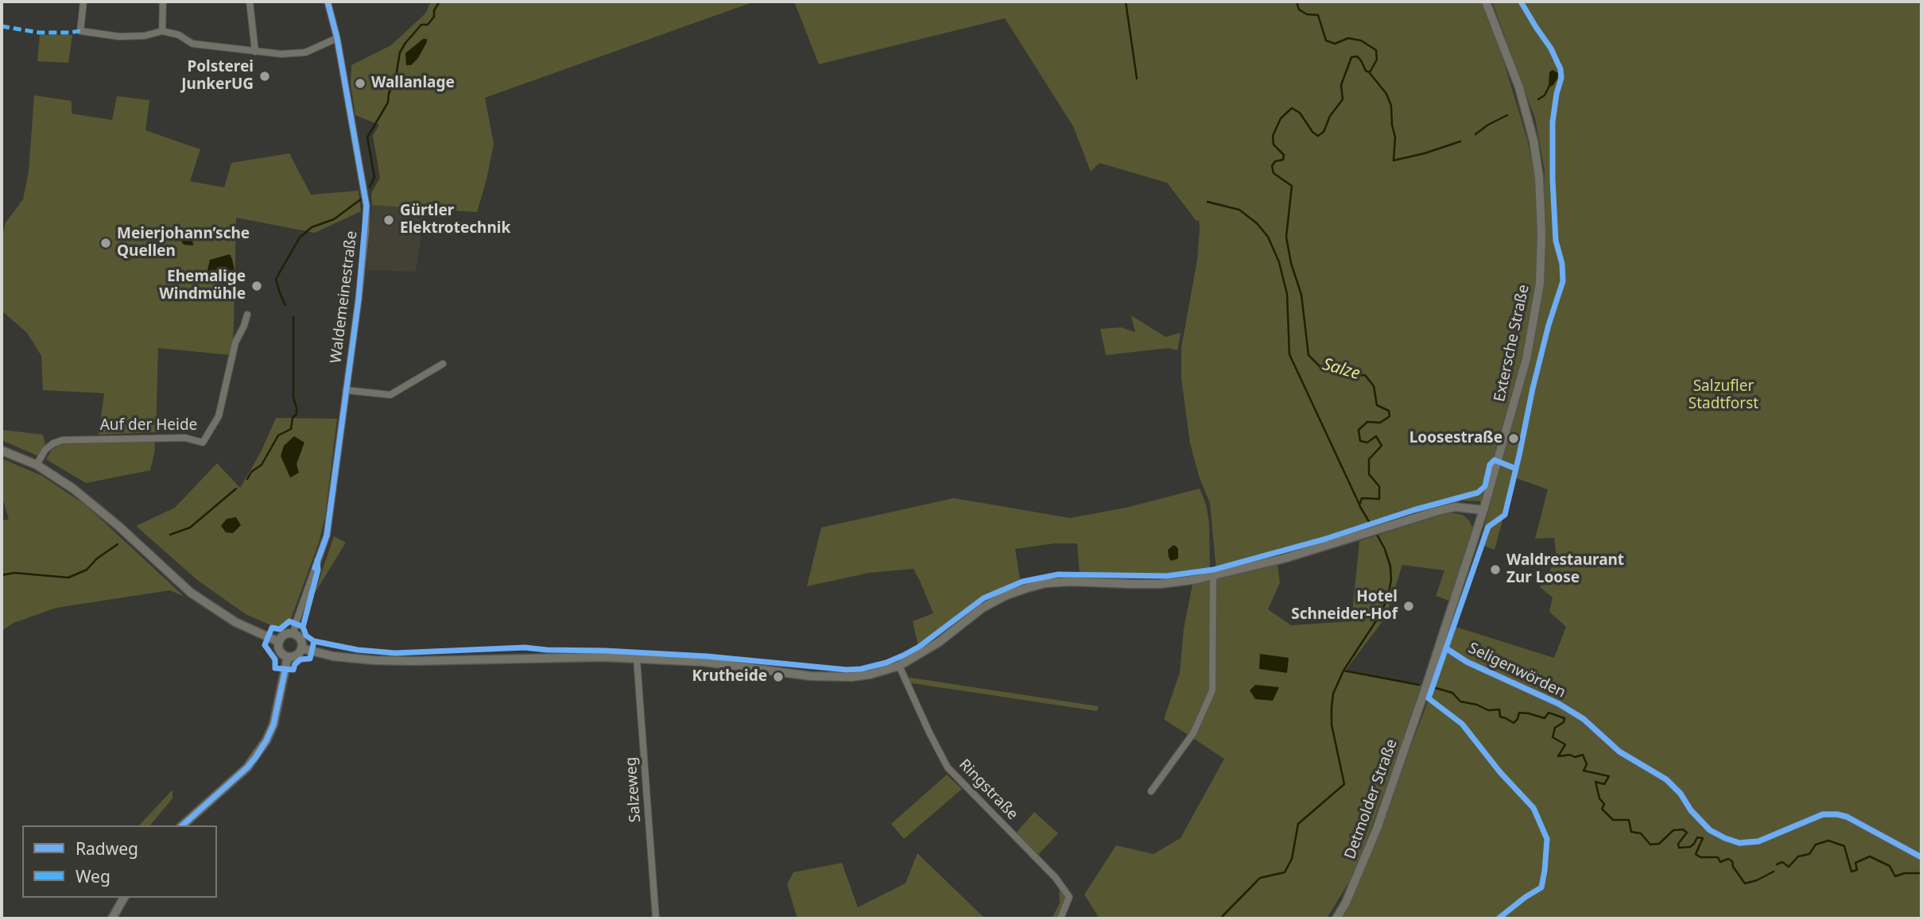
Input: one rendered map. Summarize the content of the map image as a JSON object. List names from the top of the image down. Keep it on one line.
{"streets":{"street":["Waldemeinestraße","Extersche Straße","Auf der Heide","Seligenwörden","Salzeweg","Ringstraße","Detmolder Straße"]},"crossings":[["Extersche Straße","Seligenwörden"],["Extersche Straße","Detmolder Straße"]],"water":["Salze"],"parks":["Salzufler Stadtforst"],"places":["Polsterei JunkerUG","Wallanlage","Gürtler Elektrotechnik","Meierjohann’sche Quellen","Ehemalige Windmühle","Loosestraße","Waldrestaurant Zur Loose","Hotel Schneider-Hof","Krutheide"],"legend":["Radweg","Weg"]}
